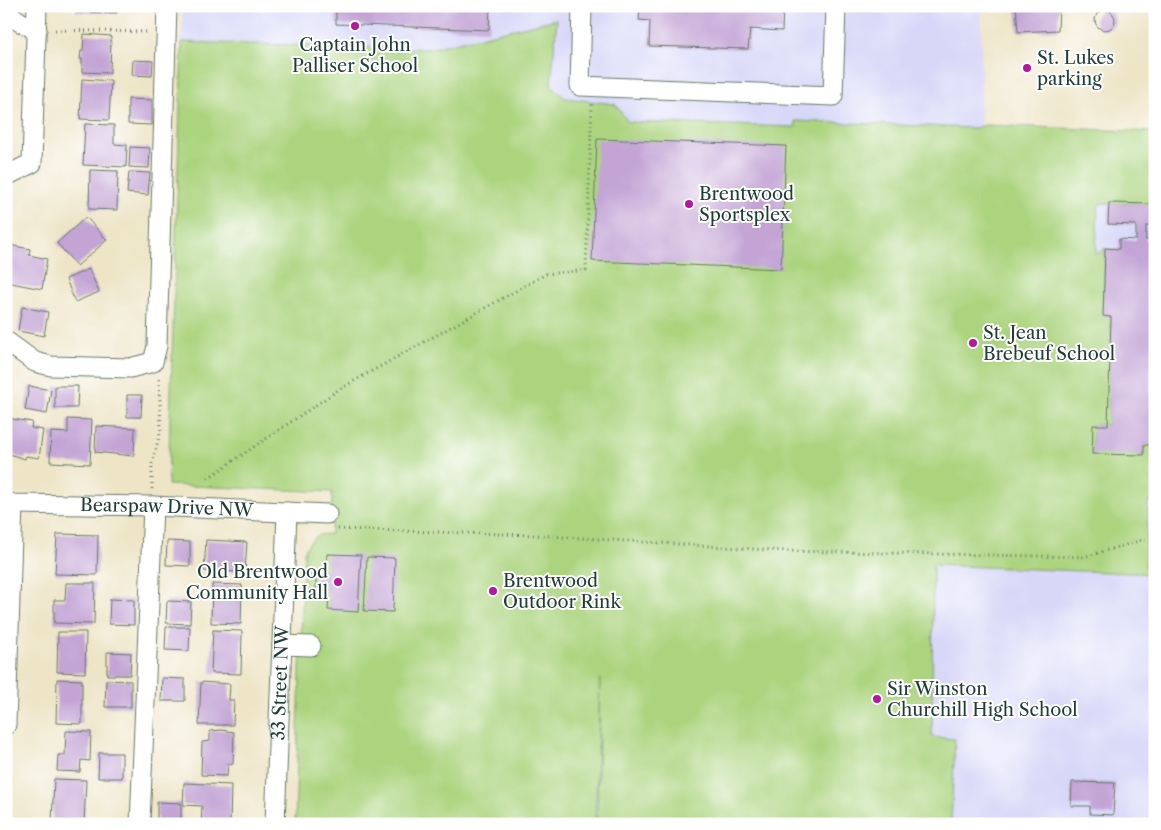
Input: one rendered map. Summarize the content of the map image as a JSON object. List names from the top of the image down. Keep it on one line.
{"streets":{"street":["Bearspaw Drive NW","33 Street NW"]},"crossings":[["Bearspaw Drive NW","33 Street NW"]],"places":["Captain John Palliser School","St. Lukes parking","Brentwood Sportsplex","St. Jean Brebeuf School","Old Brentwood Community Hall","Brentwood Outdoor Rink","Sir Winston Churchill High School"]}
